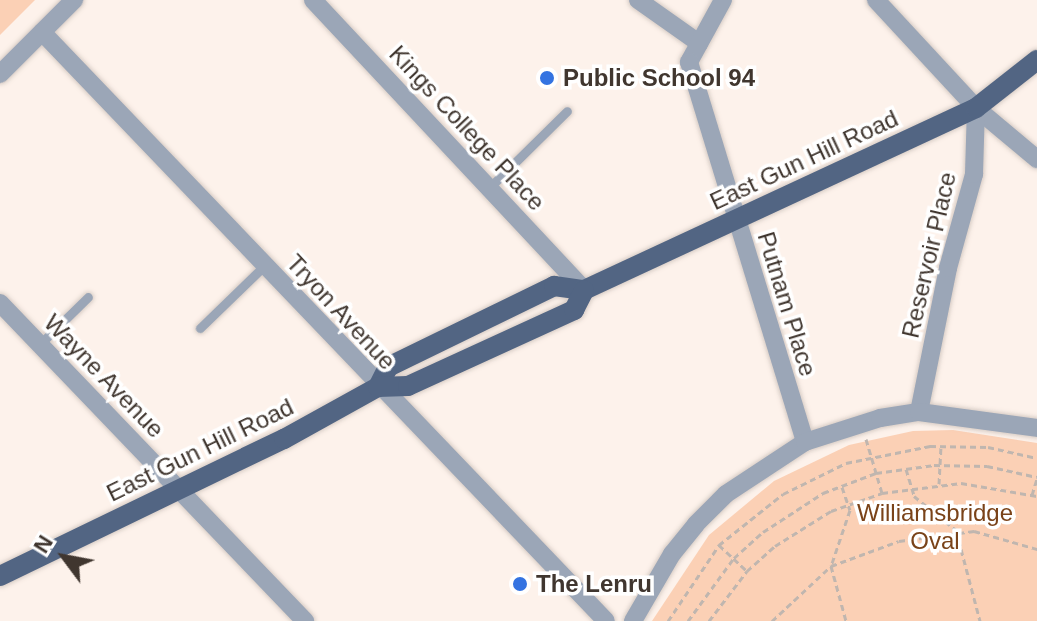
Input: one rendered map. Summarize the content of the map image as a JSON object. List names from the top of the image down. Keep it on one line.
{"streets":{"main road":["East Gun Hill Road"],"street":["Kings College Place","Reservoir Place","Putnam Place","Tryon Avenue","Wayne Avenue"]},"crossings":[["Kings College Place","East Gun Hill Road"],["East Gun Hill Road","Reservoir Place"],["East Gun Hill Road","Putnam Place"],["East Gun Hill Road","Tryon Avenue"],["East Gun Hill Road","Wayne Avenue"]],"parks":["Williamsbridge Oval"],"places":["Public School 94","The Lenru"],"north":"top left"}
